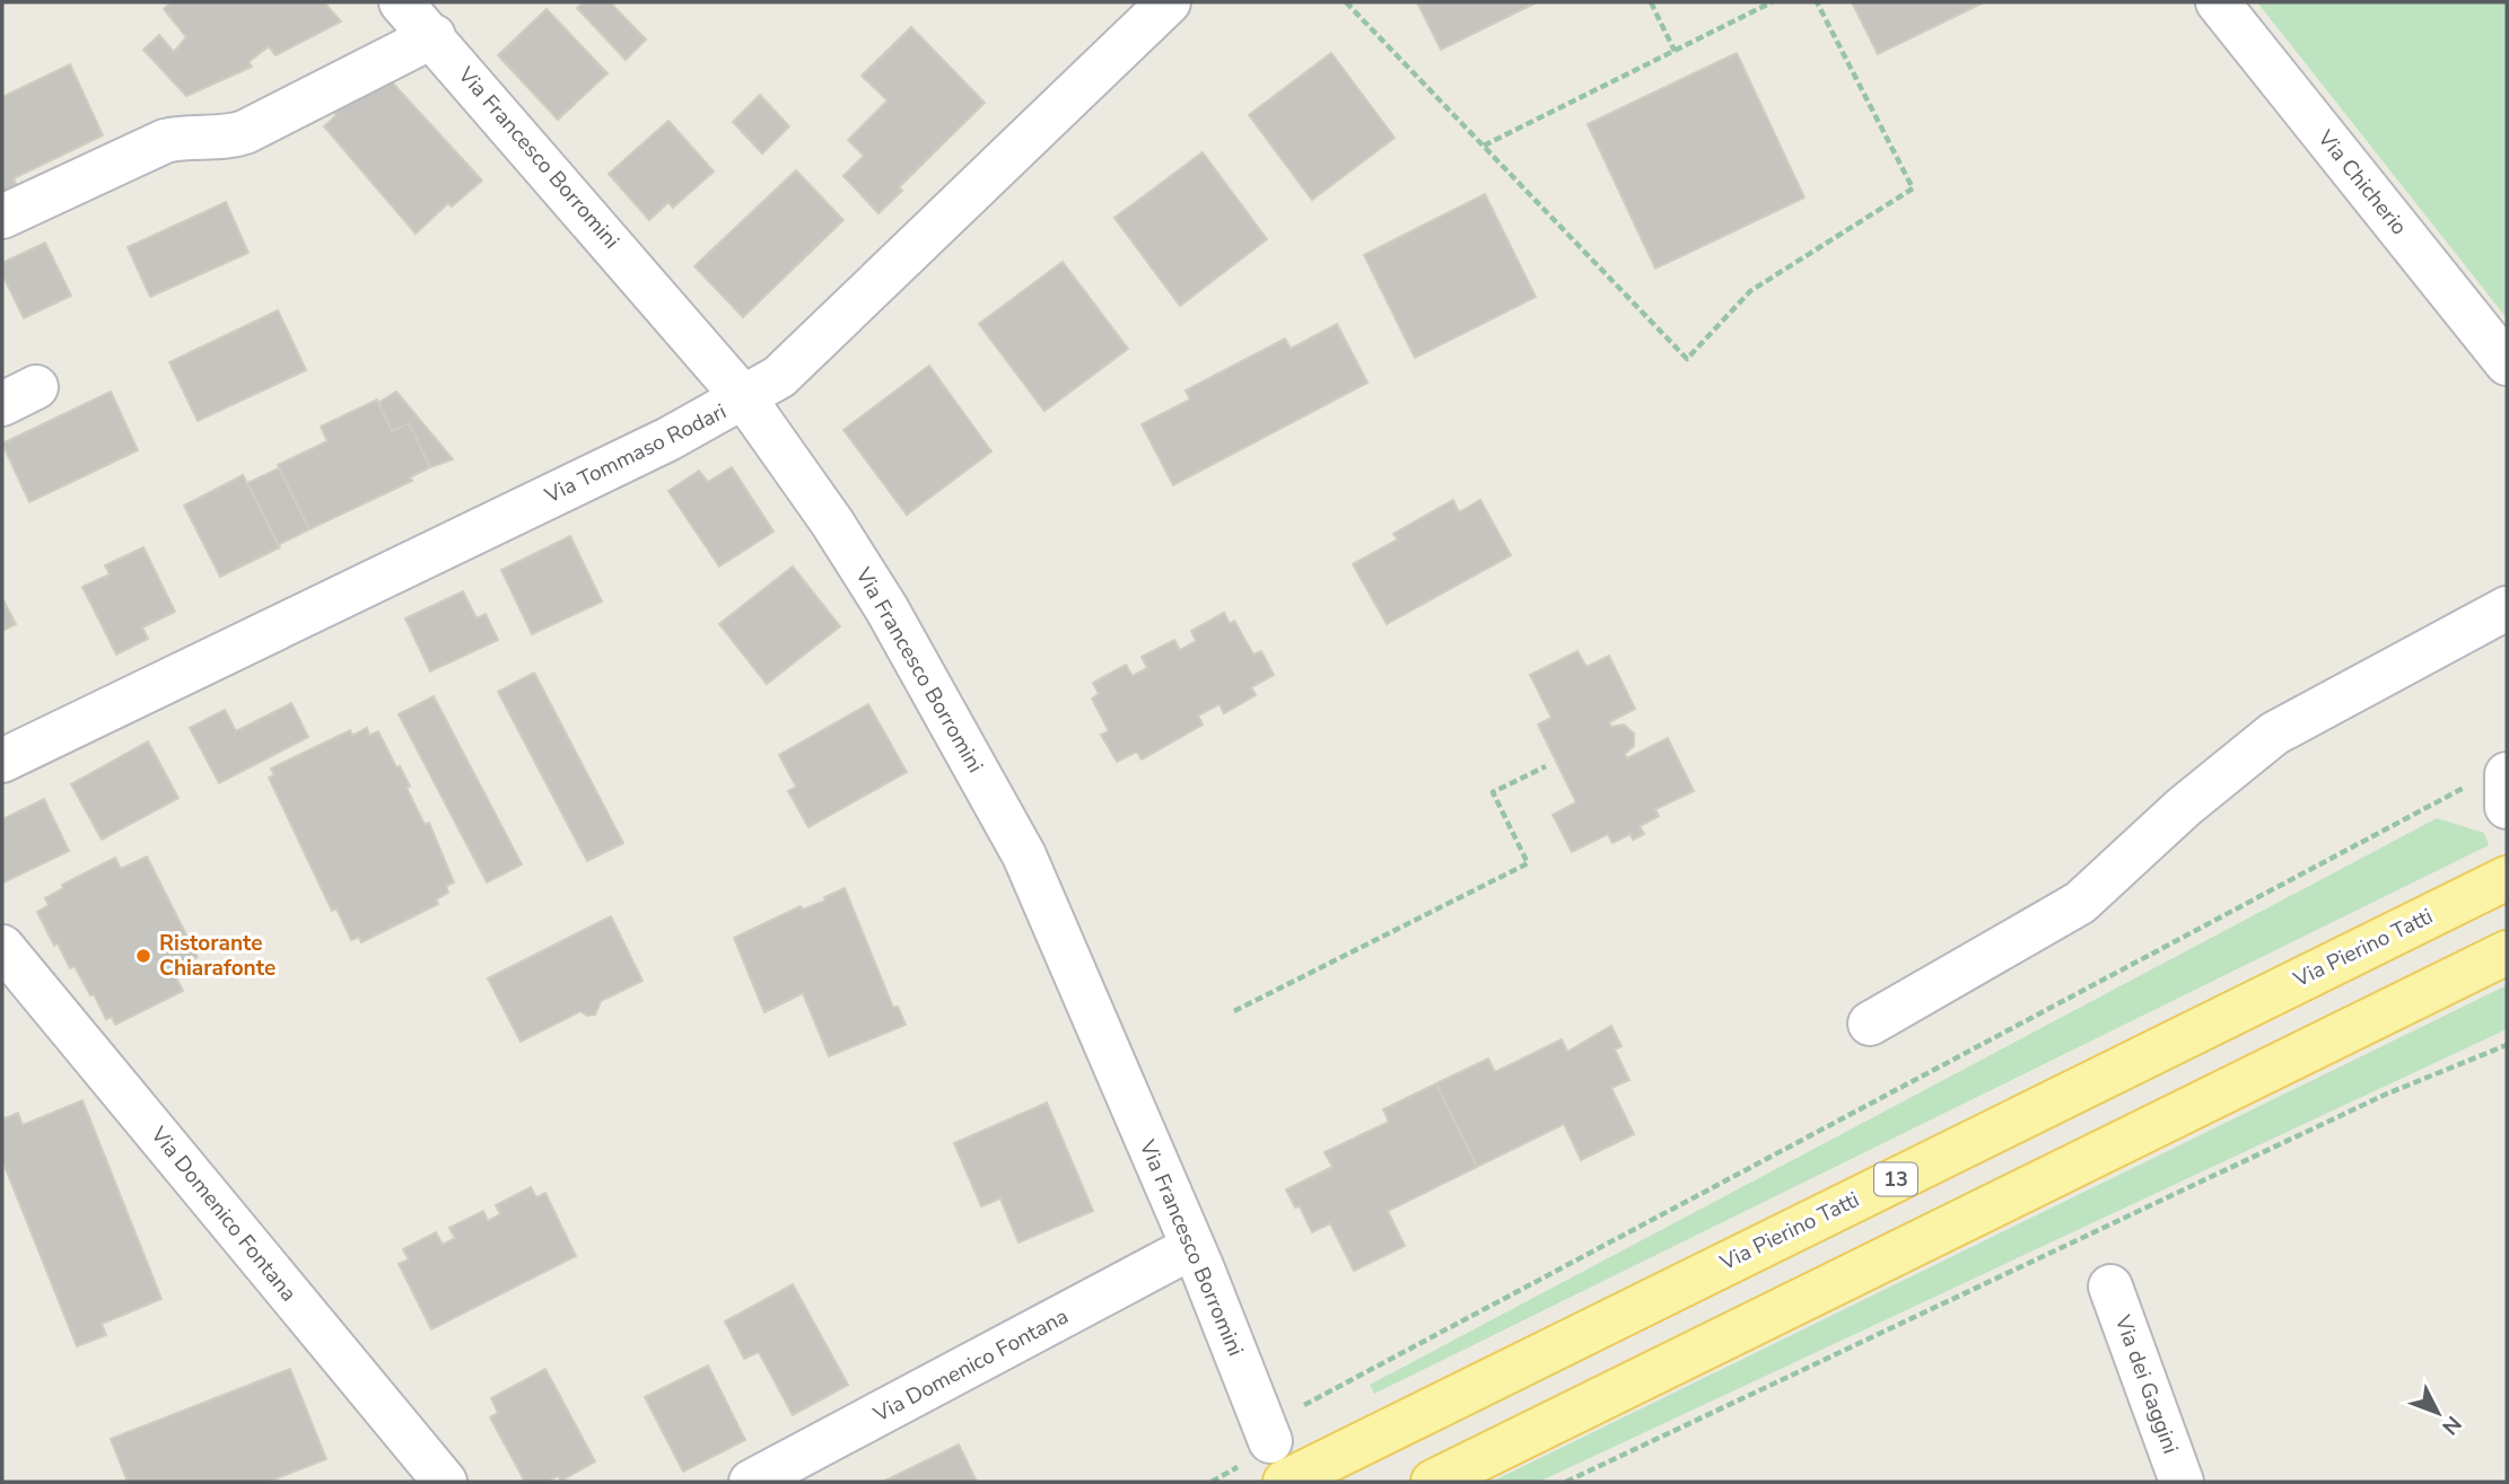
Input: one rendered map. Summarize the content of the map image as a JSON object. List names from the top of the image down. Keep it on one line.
{"streets":{"main road":["Via Pierino Tatti","13"],"street":["Via Francesco Borromini","Via Chicherio","Via Tommaso Rodari","Via Domenico Fontana","Via dei Gaggini"]},"crossings":[["Via Francesco Borromini","Via Tommaso Rodari"],["Via Francesco Borromini","Via Domenico Fontana"]],"places":["Ristorante Chiarafonte"],"north":"bottom right"}
